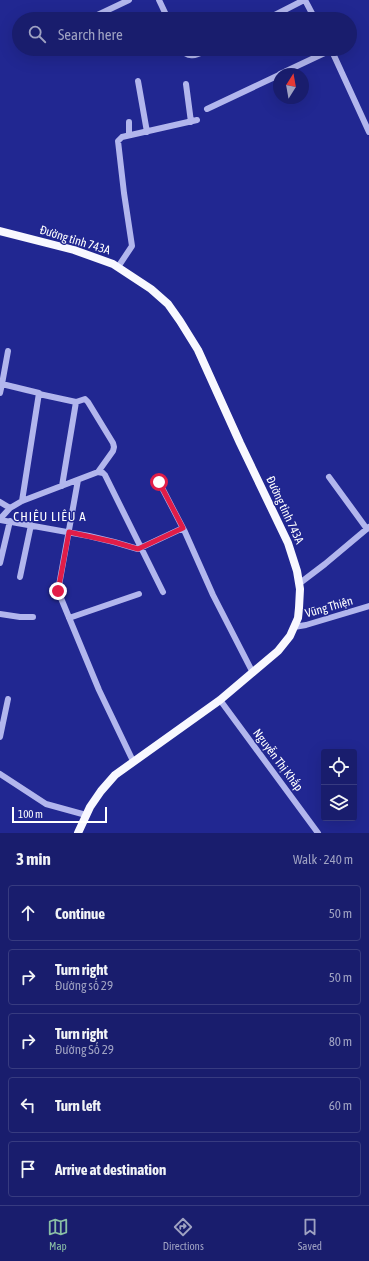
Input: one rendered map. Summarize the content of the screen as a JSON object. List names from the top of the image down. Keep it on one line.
{"streets":{"main road":["Đường tỉnh 743A"],"street":["Vũng Thiện","Nguyễn Thị Khắp"]},"crossings":[["Đường tỉnh 743A","Vũng Thiện"],["Đường tỉnh 743A","Nguyễn Thị Khắp"]],"districts":["CHIÊU LIÊU A"],"scale_bar":"100 m","north":"top","page":{"search":"Search here","scale":"100 m","heading":["3 min","Walk · 240 m"],"list":[["Continue","50 m"],["Turn right","Đường số 29","50 m"],["Turn right","Đường Số 29","80 m"],["Turn left","60 m"],"Arrive at destination"],"nav":["Map","Directions","Saved"]}}
